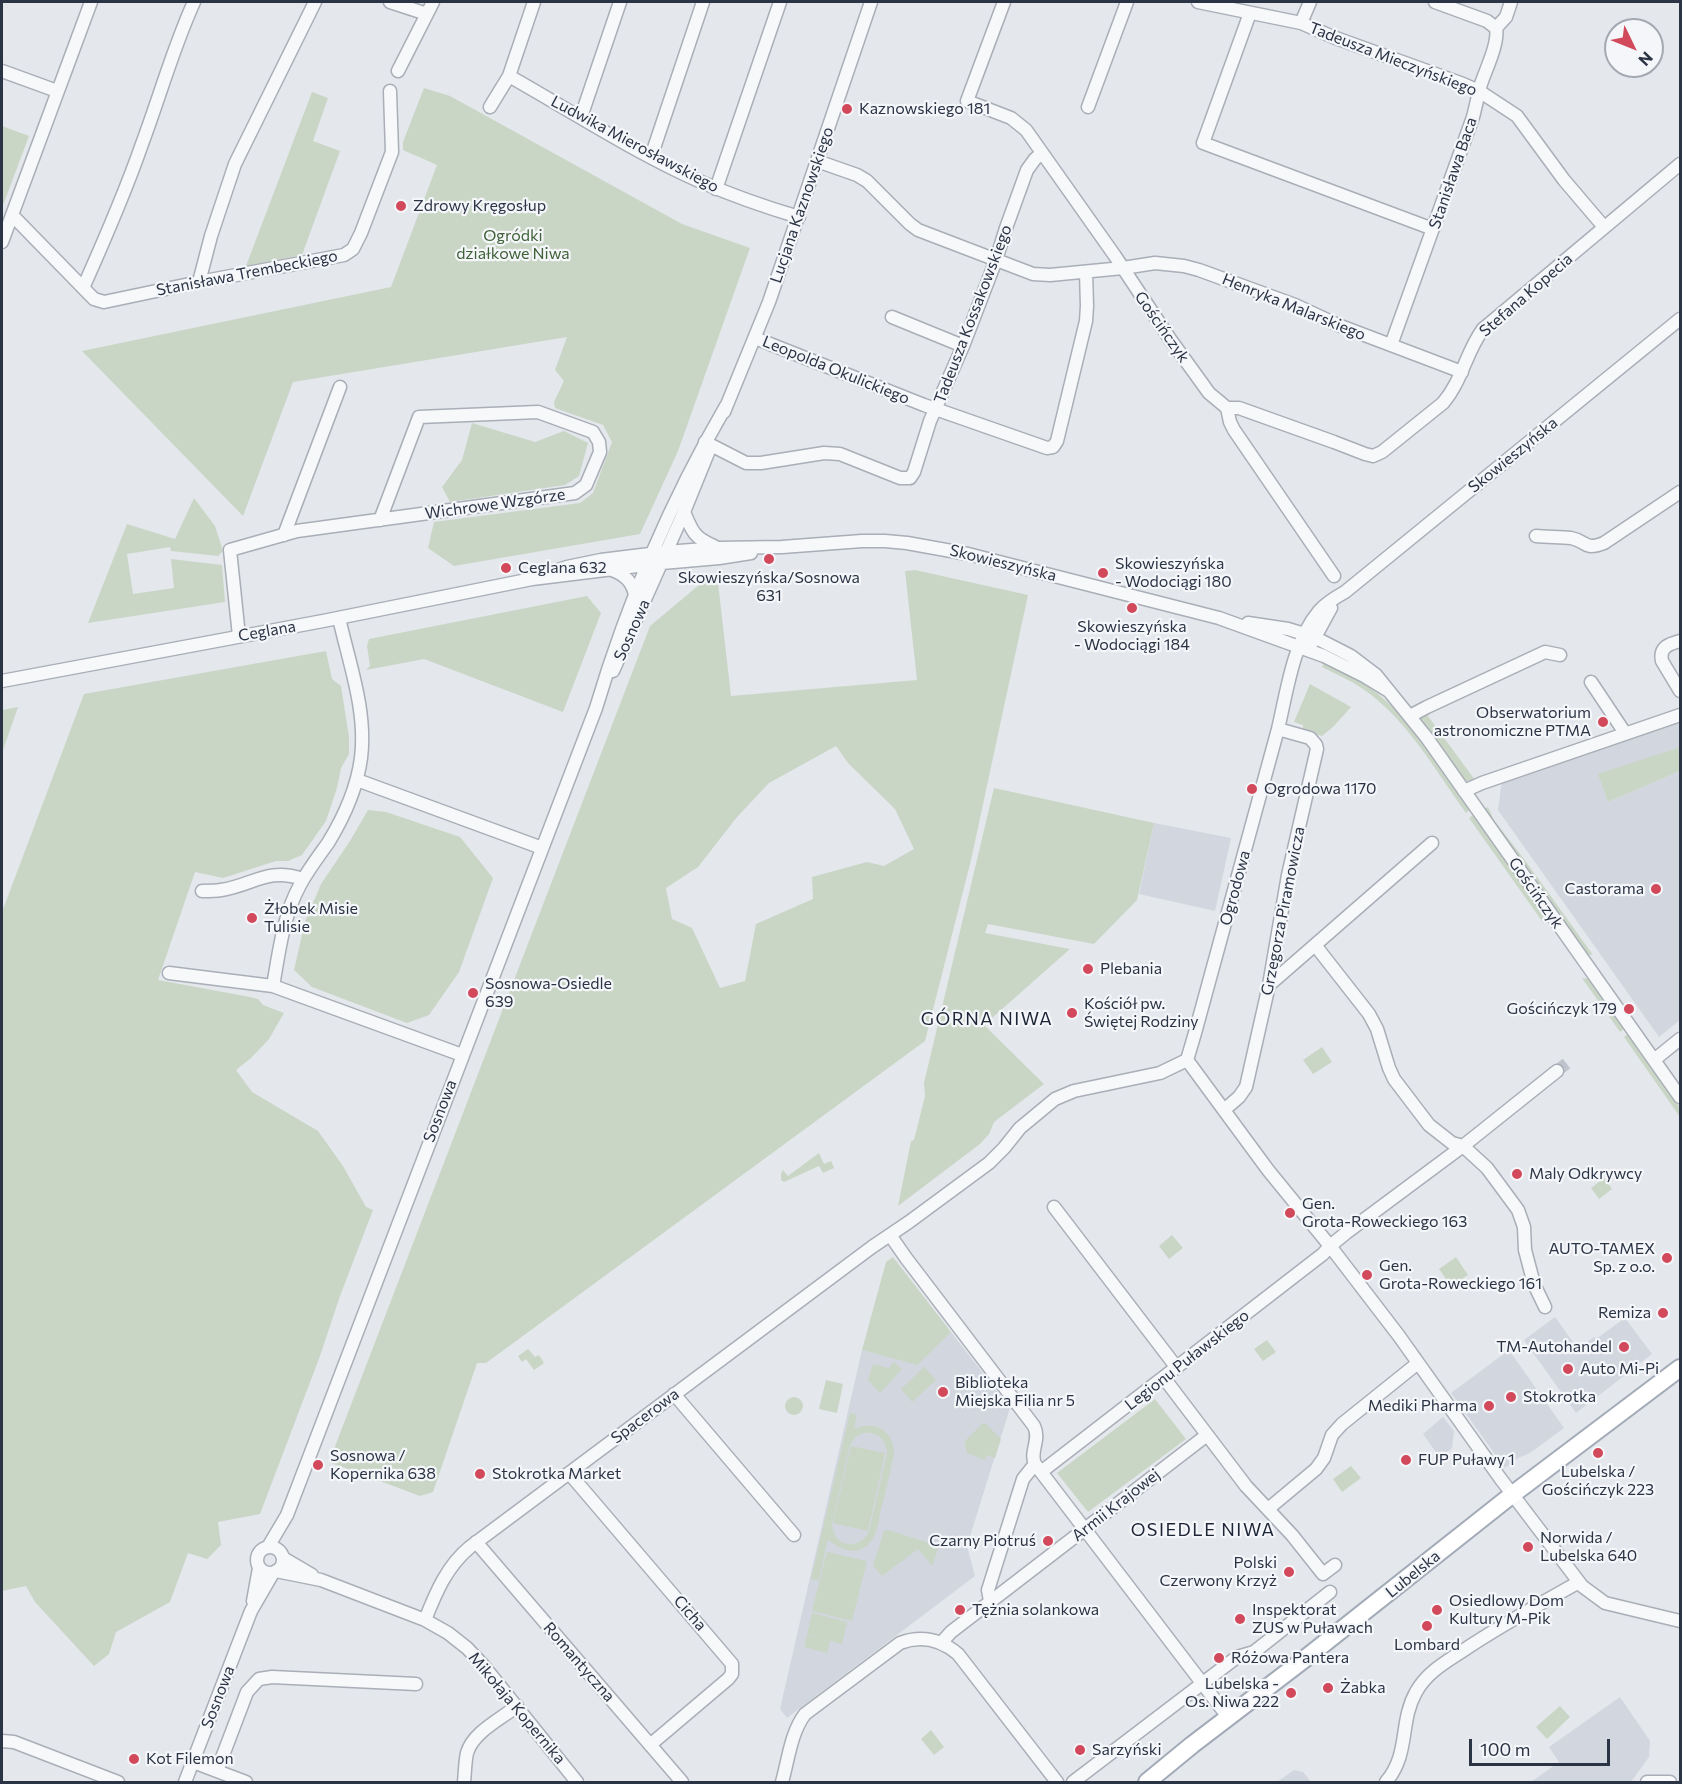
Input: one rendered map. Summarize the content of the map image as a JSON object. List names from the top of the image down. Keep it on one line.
{"streets":{"main road":["Lubelska"],"street":["Tadeusza Mieczyńskiego","Ludwika Mierosławskiego","Stanisława Baca","Lucjana Kaznowskiego","Stanisława Trembeckiego","Stefana Kopecia","Henryka Malarskiego","Tadeusza Kossakowskiego","Gościńczyk","Leopolda Okulickiego","Skowieszyńska","Wichrowe Wzgórze","Sosnowa","Ceglana","Ogrodowa","Grzegorza Piramowicza","Legionu Puławskiego","Spacerowa","Armii Krajowej","Cicha","Romantyczna","Mikołaja Kopernika"]},"crossings":[["Tadeusza Mieczyńskiego","Stanisława Baca"],["Tadeusza Mieczyńskiego","Stefana Kopecia"],["Ludwika Mierosławskiego","Lucjana Kaznowskiego"],["Stanisława Baca","Henryka Malarskiego"],["Lucjana Kaznowskiego","Henryka Malarskiego"],["Lucjana Kaznowskiego","Tadeusza Kossakowskiego"],["Lucjana Kaznowskiego","Leopolda Okulickiego"],["Lucjana Kaznowskiego","Skowieszyńska"],["Lucjana Kaznowskiego","Sosnowa"],["Lucjana Kaznowskiego","Ceglana"],["Stefana Kopecia","Henryka Malarskiego"],["Stefana Kopecia","Gościńczyk"],["Henryka Malarskiego","Tadeusza Kossakowskiego"],["Henryka Malarskiego","Gościńczyk"],["Henryka Malarskiego","Leopolda Okulickiego"],["Tadeusza Kossakowskiego","Gościńczyk"],["Tadeusza Kossakowskiego","Leopolda Okulickiego"],["Gościńczyk","Skowieszyńska"],["Gościńczyk","Ogrodowa"],["Skowieszyńska","Sosnowa"],["Skowieszyńska","Ceglana"],["Skowieszyńska","Ogrodowa"],["Wichrowe Wzgórze","Ceglana"],["Sosnowa","Ceglana"],["Sosnowa","Mikołaja Kopernika"],["Ogrodowa","Grzegorza Piramowicza"],["Ogrodowa","Spacerowa"],["Spacerowa","Cicha"],["Spacerowa","Romantyczna"],["Spacerowa","Mikołaja Kopernika"],["Cicha","Romantyczna"]],"districts":["GÓRNA NIWA","OSIEDLE NIWA"],"parks":["Ogródki działkowe Niwa"],"places":["Kaznowskiego 181","Zdrowy Kręgosłup","Skowieszyńska/Sosnowa 631","Ceglana 632","Skowieszyńska - Wodociągi 180","Skowieszyńska - Wodociągi 184","Obserwatorium astronomiczne PTMA","Ogrodowa 1170","Castorama","Żłobek Misie Tulisie","Plebania","Sosnowa-Osiedle 639","Gościńczyk 179","Kościół pw. Świętej Rodziny","Maly Odkrywcy","Gen. Grota-Roweckiego 163","AUTO-TAMEX Sp. z o.o.","Gen. Grota-Roweckiego 161","Remiza","TM-Autohandel","Auto Mi-Pi","Biblioteka Miejska Filia nr 5","Stokrotka","Mediki Pharma","Lubelska / Gościńczyk 223","FUP Puławy 1","Sosnowa / Kopernika 638","Stokrotka Market","Czarny Piotruś","Norwida / Lubelska 640","Polski Czerwony Krzyż","Tężnia solankowa","Osiedlowy Dom Kultury M-Pik","Inspektorat ZUS w Puławach","Lombard","Różowa Pantera","Żabka","Lubelska - Os. Niwa 222","Sarzyński","Kot Filemon"],"scale_bar":"100 m","north":"bottom right"}
